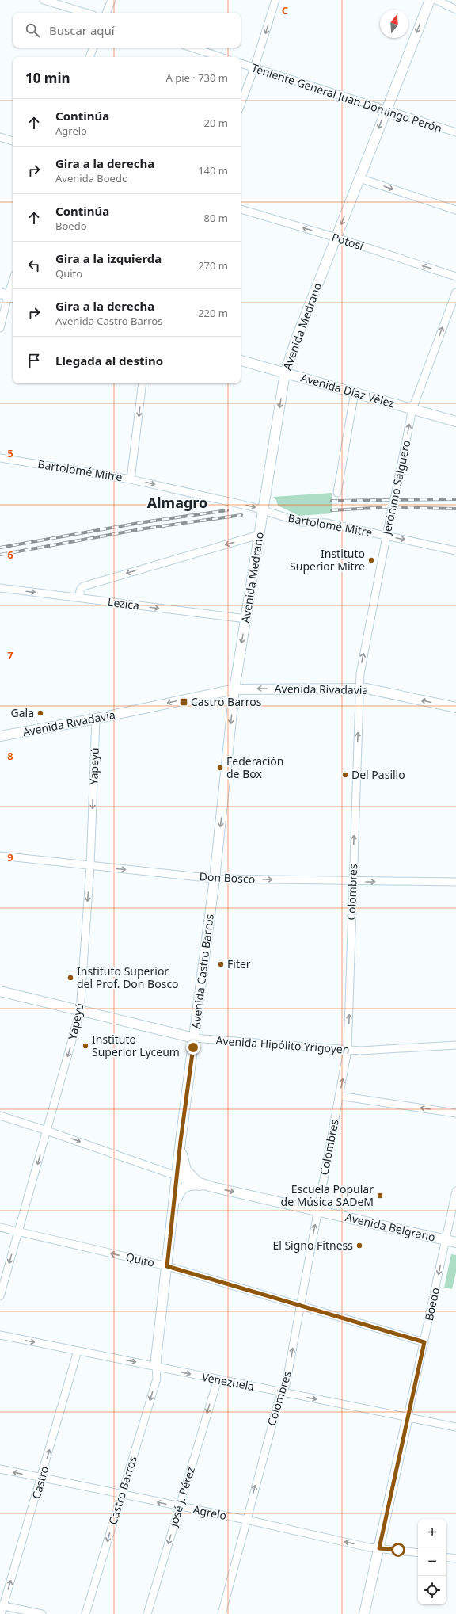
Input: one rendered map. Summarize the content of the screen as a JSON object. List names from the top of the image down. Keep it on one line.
{"streets":{"main road":["Avenida Medrano","Avenida Díaz Vélez","Avenida Rivadavia","Avenida Castro Barros","Avenida Hipólito Yrigoyen","Avenida Belgrano"],"street":["Teniente General Juan Domingo Perón","Potosí","Bartolomé Mitre","Jerónimo Salguero","Lezica","Yapeyú","Don Bosco","Colombres","Quito","Boedo","Venezuela","Castro","Castro Barros","José J. Pérez","Agrelo"]},"crossings":[["Teniente General Juan Domingo Perón","Avenida Medrano"],["Potosí","Avenida Medrano"],["Avenida Medrano","Avenida Díaz Vélez"],["Avenida Medrano","Bartolomé Mitre"],["Avenida Medrano","Lezica"],["Avenida Medrano","Avenida Rivadavia"],["Avenida Medrano","Avenida Castro Barros"],["Avenida Díaz Vélez","Jerónimo Salguero"],["Bartolomé Mitre","Jerónimo Salguero"],["Jerónimo Salguero","Avenida Rivadavia"],["Jerónimo Salguero","Colombres"],["Avenida Rivadavia","Yapeyú"],["Avenida Rivadavia","Colombres"],["Avenida Rivadavia","Avenida Castro Barros"],["Yapeyú","Don Bosco"],["Yapeyú","Avenida Hipólito Yrigoyen"],["Yapeyú","Quito"],["Don Bosco","Colombres"],["Don Bosco","Avenida Castro Barros"],["Colombres","Avenida Hipólito Yrigoyen"],["Colombres","Avenida Belgrano"],["Colombres","Quito"],["Colombres","Venezuela"],["Colombres","Agrelo"],["Avenida Castro Barros","Avenida Hipólito Yrigoyen"],["Avenida Castro Barros","Avenida Belgrano"],["Avenida Castro Barros","Quito"],["Avenida Castro Barros","Venezuela"],["Avenida Castro Barros","Castro Barros"],["Avenida Belgrano","Boedo"],["Quito","Boedo"],["Boedo","Venezuela"],["Venezuela","Castro"],["Venezuela","Castro Barros"],["Venezuela","José J. Pérez"],["Castro","Agrelo"],["Castro Barros","Agrelo"],["José J. Pérez","Agrelo"]],"one_way":["Avenida Medrano","Bartolomé Mitre","Jerónimo Salguero","Lezica","Avenida Rivadavia","Yapeyú","Don Bosco","Colombres","Avenida Belgrano","Boedo","Venezuela","Castro","Castro Barros","José J. Pérez","Agrelo"],"districts":["Almagro"],"places":{"other":["Instituto Superior Mitre","Gala","Federación de Box","Del Pasillo","Fiter","Instituto Superior del Prof. Don Bosco","Instituto Superior Lyceum","Escuela Popular de Música SADeM","El Signo Fitness"],"transit":["Castro Barros"]},"north":"top","page":{"search":"Buscar aquí","heading":["10 min","A pie · 730 m"],"list":[["Continúa","Agrelo","20 m"],["Gira a la derecha","Avenida Boedo","140 m"],["Continúa","Boedo","80 m"],["Gira a la izquierda","Quito","270 m"],["Gira a la derecha","Avenida Castro Barros","220 m"],"Llegada al destino"],"map_buttons":["+","−"]},"grid":{"columns":["C"],"rows":["5","6","7","8","9"]}}
